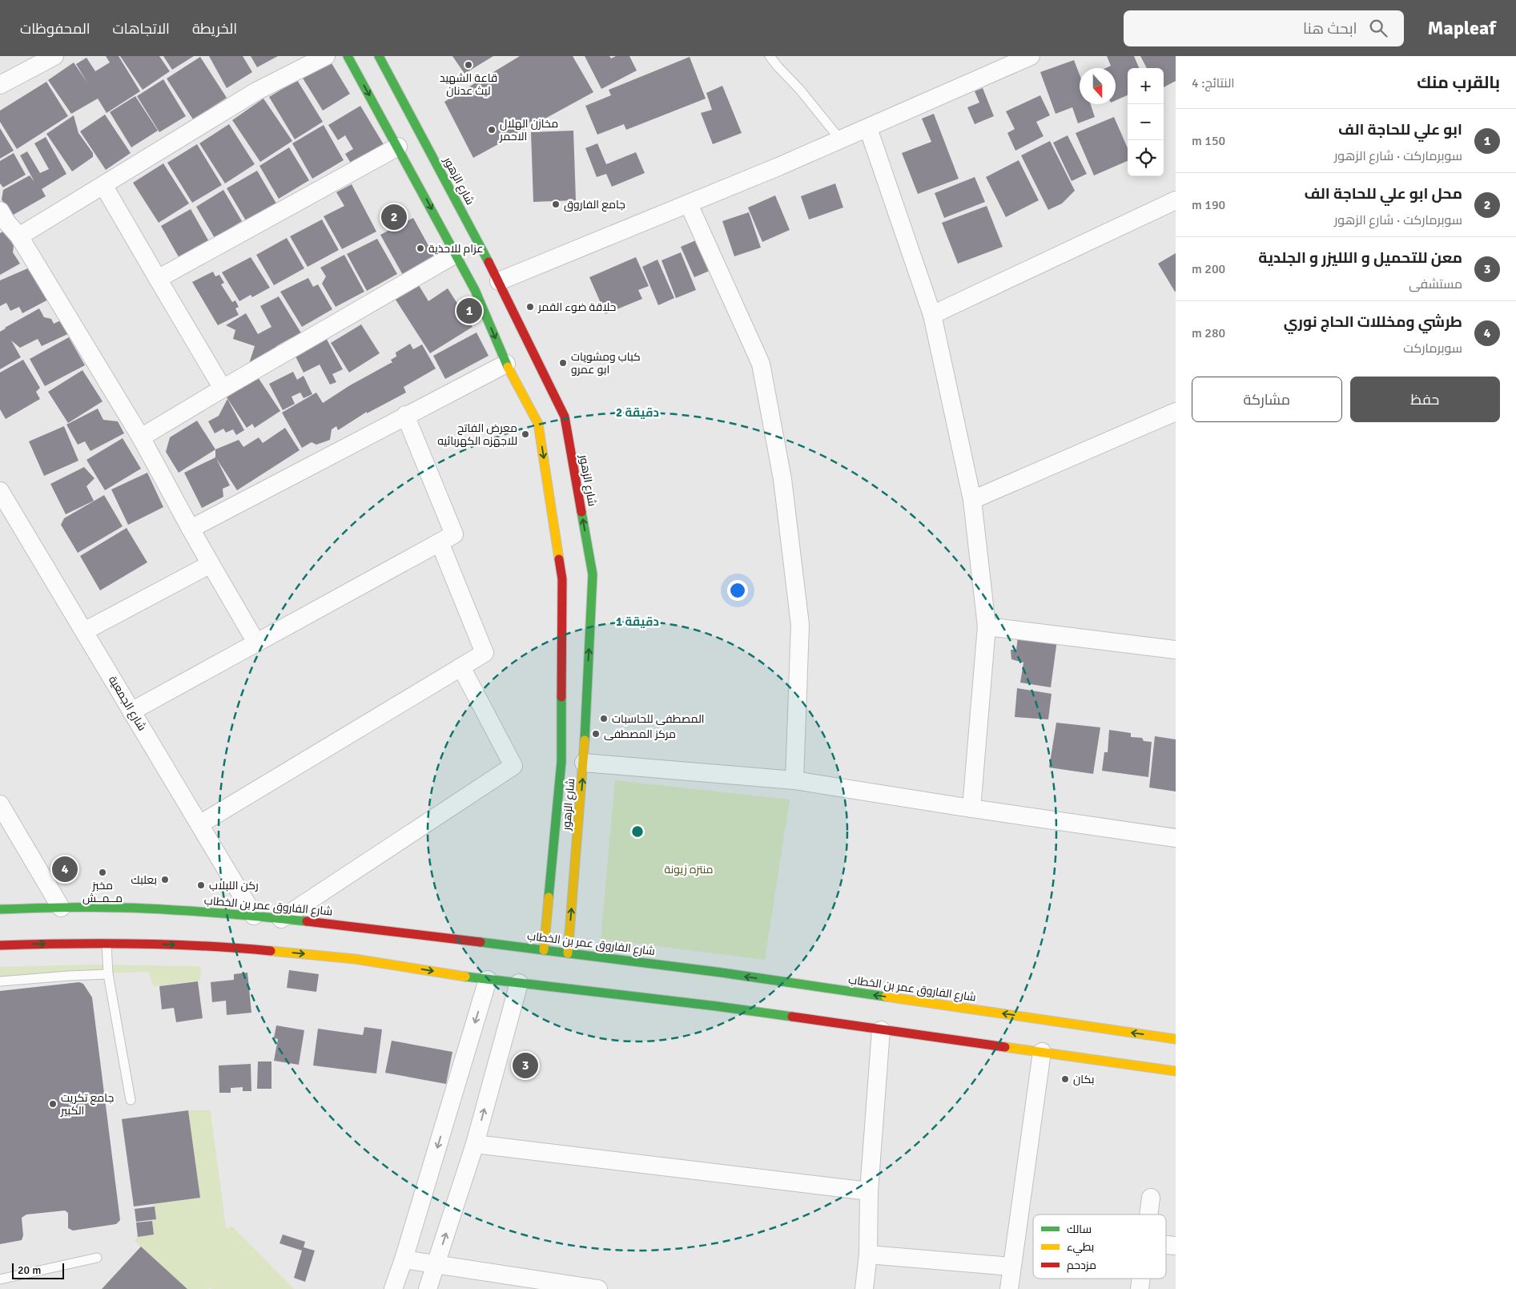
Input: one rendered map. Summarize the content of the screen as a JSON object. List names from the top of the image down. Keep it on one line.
{"streets":{"main road":["شارع الزهور","شارع الفاروق عمر بن الخطاب"],"street":["شارع الجمعية"]},"crossings":[["شارع الزهور","شارع الفاروق عمر بن الخطاب"],["شارع الجمعية","شارع الفاروق عمر بن الخطاب"]],"parks":["منتزه زيونة"],"places":["قاعة الشهيد ليث عدنان","مخازن الهلال الاحمر","جامع الفاروق","عزام للاحذية","حلاقة ضوء القمر","كباب ومشويات ابو عمرو","معرض الفاتح للاجهزه الكهربائيه","المصطفى للحاسبات","مركز المصطفى","مخبز مــمــش","بعلبك","ركن اللبلاب","بكان","جامع تكريت الكبير"],"legend":["سالك","بطيء","مزدحم"],"scale_bar":"20 m","north":"bottom","page":{"header":"Mapleaf","search":"ابحث هنا","nav":["الخريطة","الاتجاهات","المحفوظات"],"heading":["بالقرب منك","النتائج: 4"],"map_buttons":["+","−"],"list":[{"mark":"1","name":"ابو علي للحاجة الف","note":"سوبرماركت · شارع الزهور","value":"150 m"},{"mark":"2","name":"محل ابو علي للحاجة الف","note":"سوبرماركت · شارع الزهور","value":"190 m"},{"mark":"3","name":"معن للتحميل و اللليزر و الجلدية","note":"مستشفى","value":"200 m"},{"mark":"4","name":"طرشي ومخللات الحاج نوري","note":"سوبرماركت","value":"280 m"}],"pins":["2","1","4","3"],"buttons":["حفظ","مشاركة"],"scale":"20 m"},"rings":["2 دقيقة","1 دقيقة"]}
